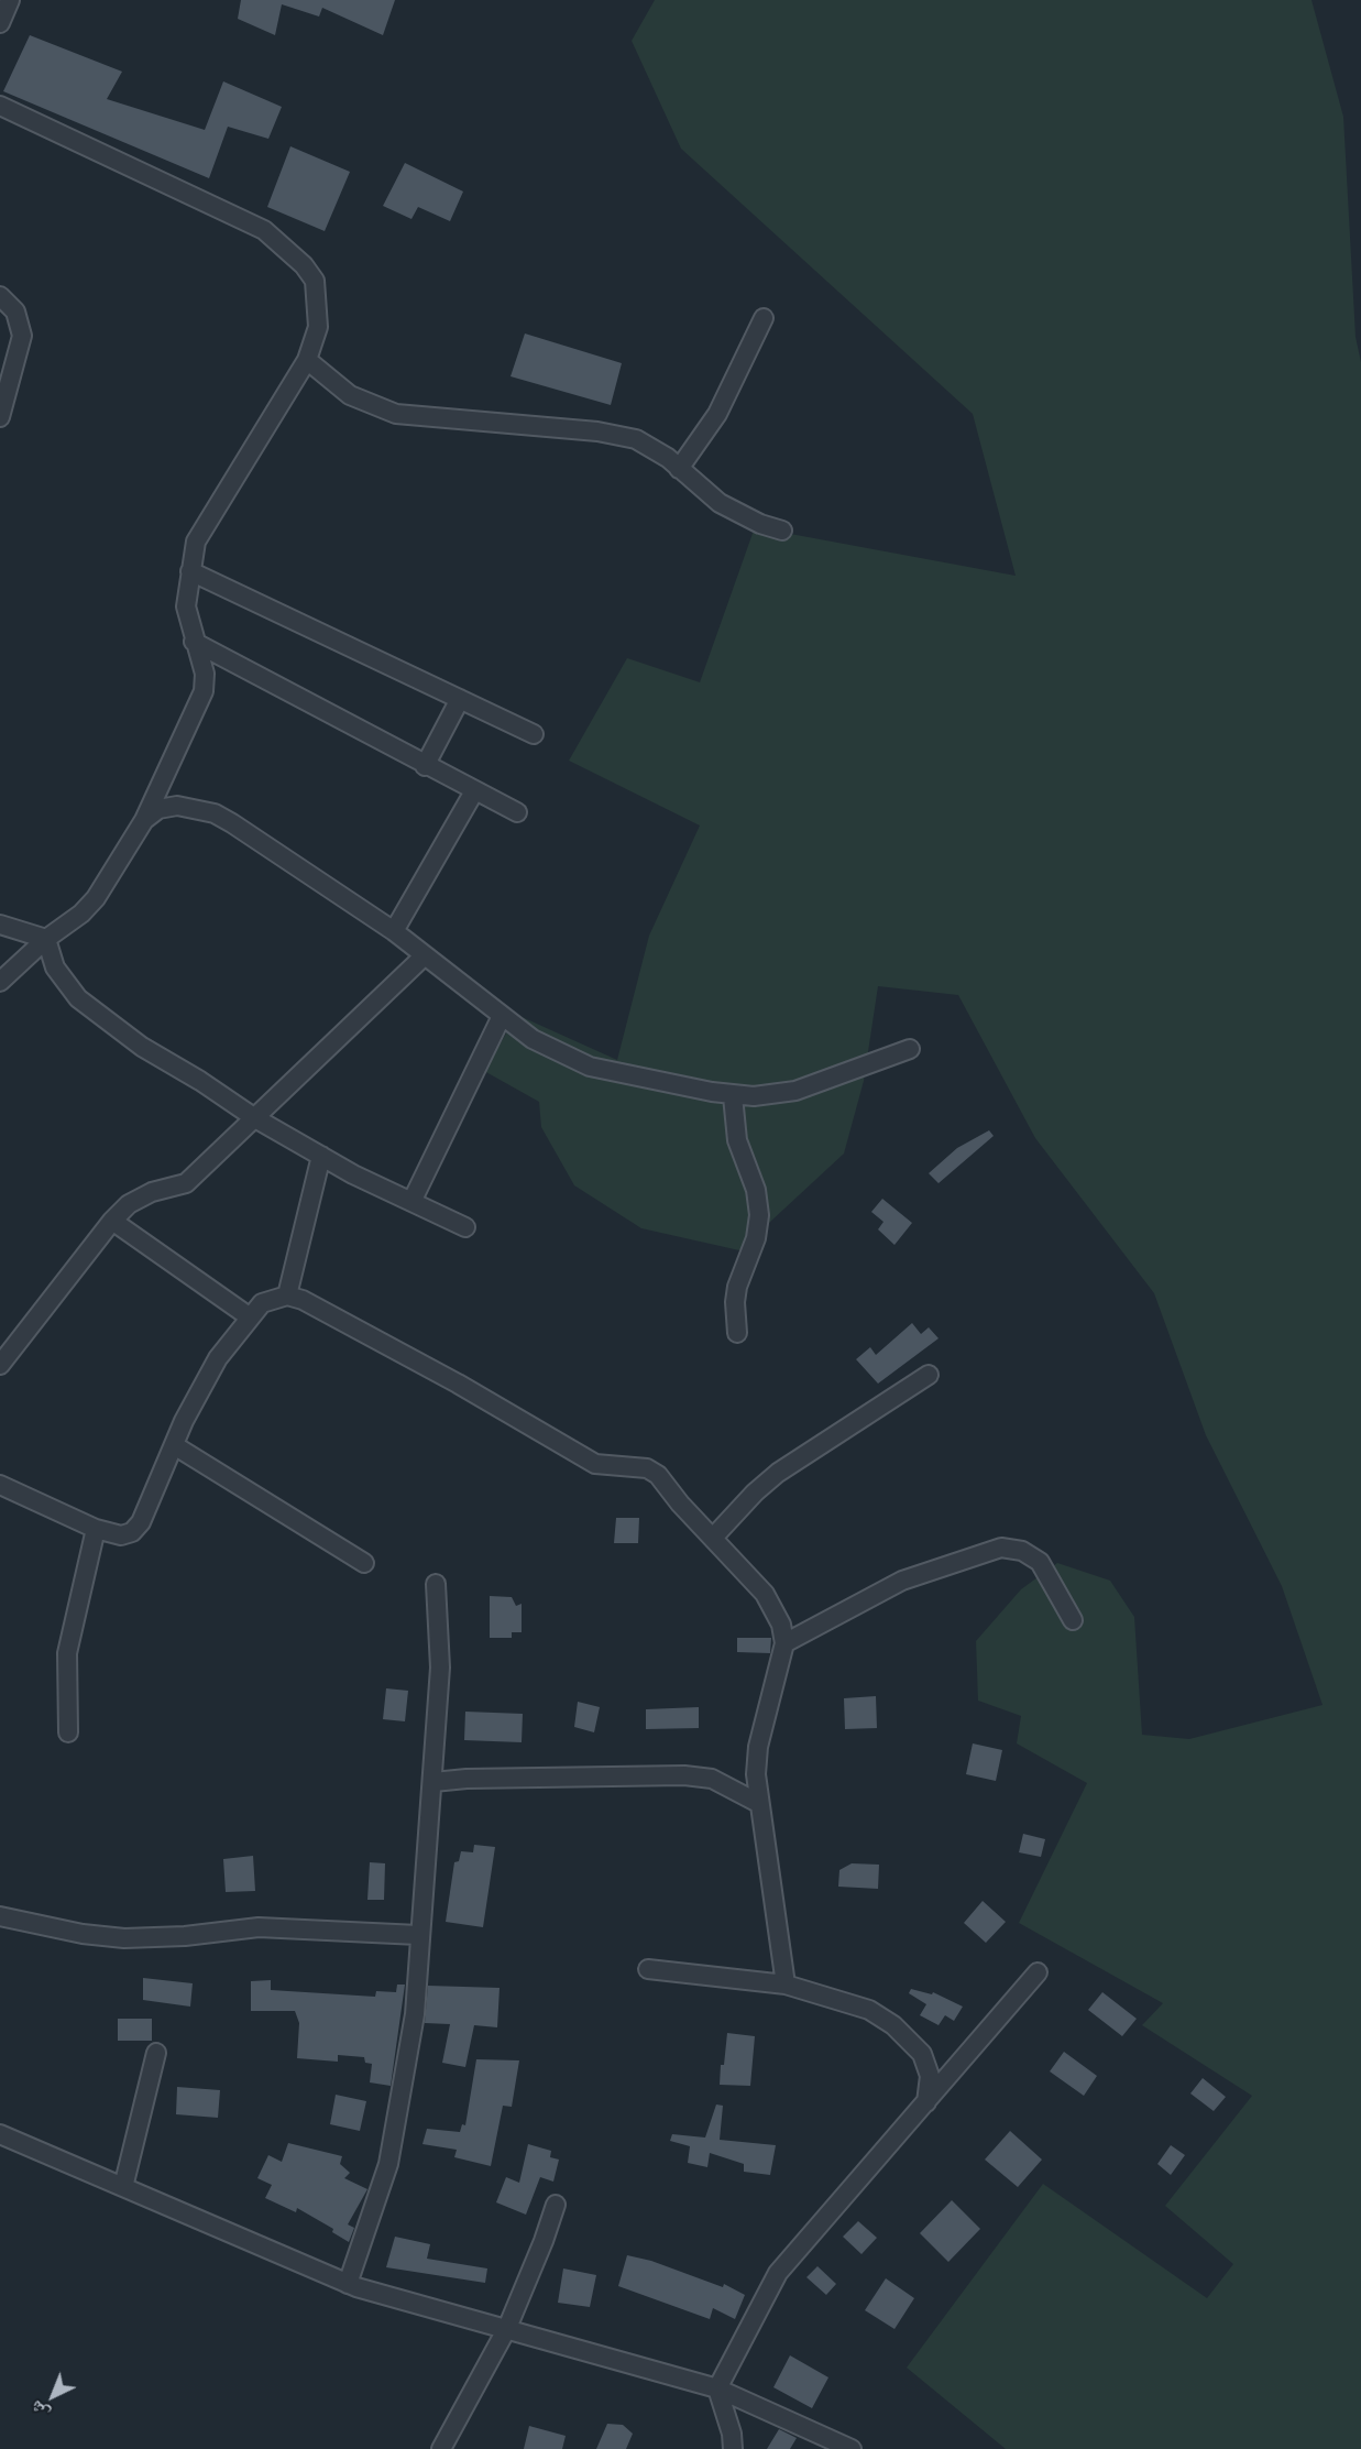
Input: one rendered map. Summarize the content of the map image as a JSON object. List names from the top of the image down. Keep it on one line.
{"north":"bottom left"}
